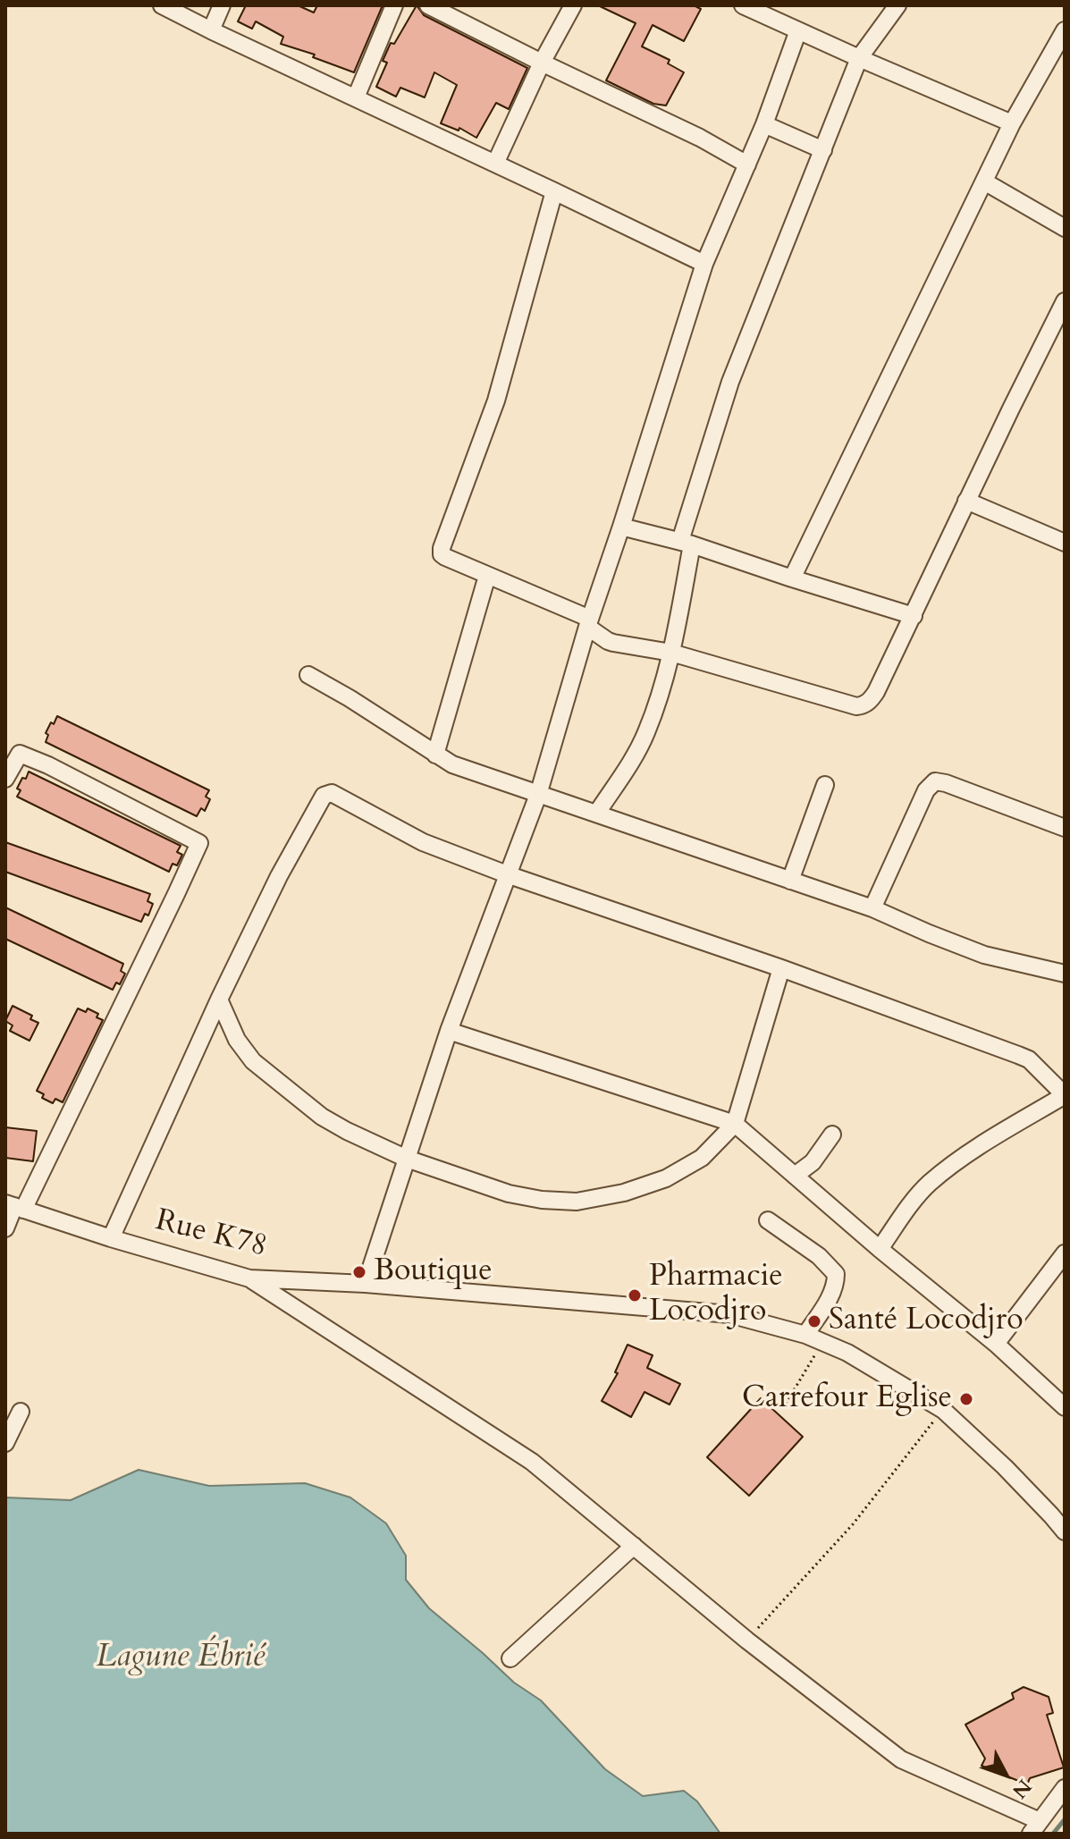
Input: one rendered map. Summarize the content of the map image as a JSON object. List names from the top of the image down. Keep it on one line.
{"streets":{"street":["Rue K78"]},"water":["Lagune Ébrié"],"places":["Boutique","Pharmacie Locodjro","Santé Locodjro","Carrefour Eglise"],"north":"bottom right"}
